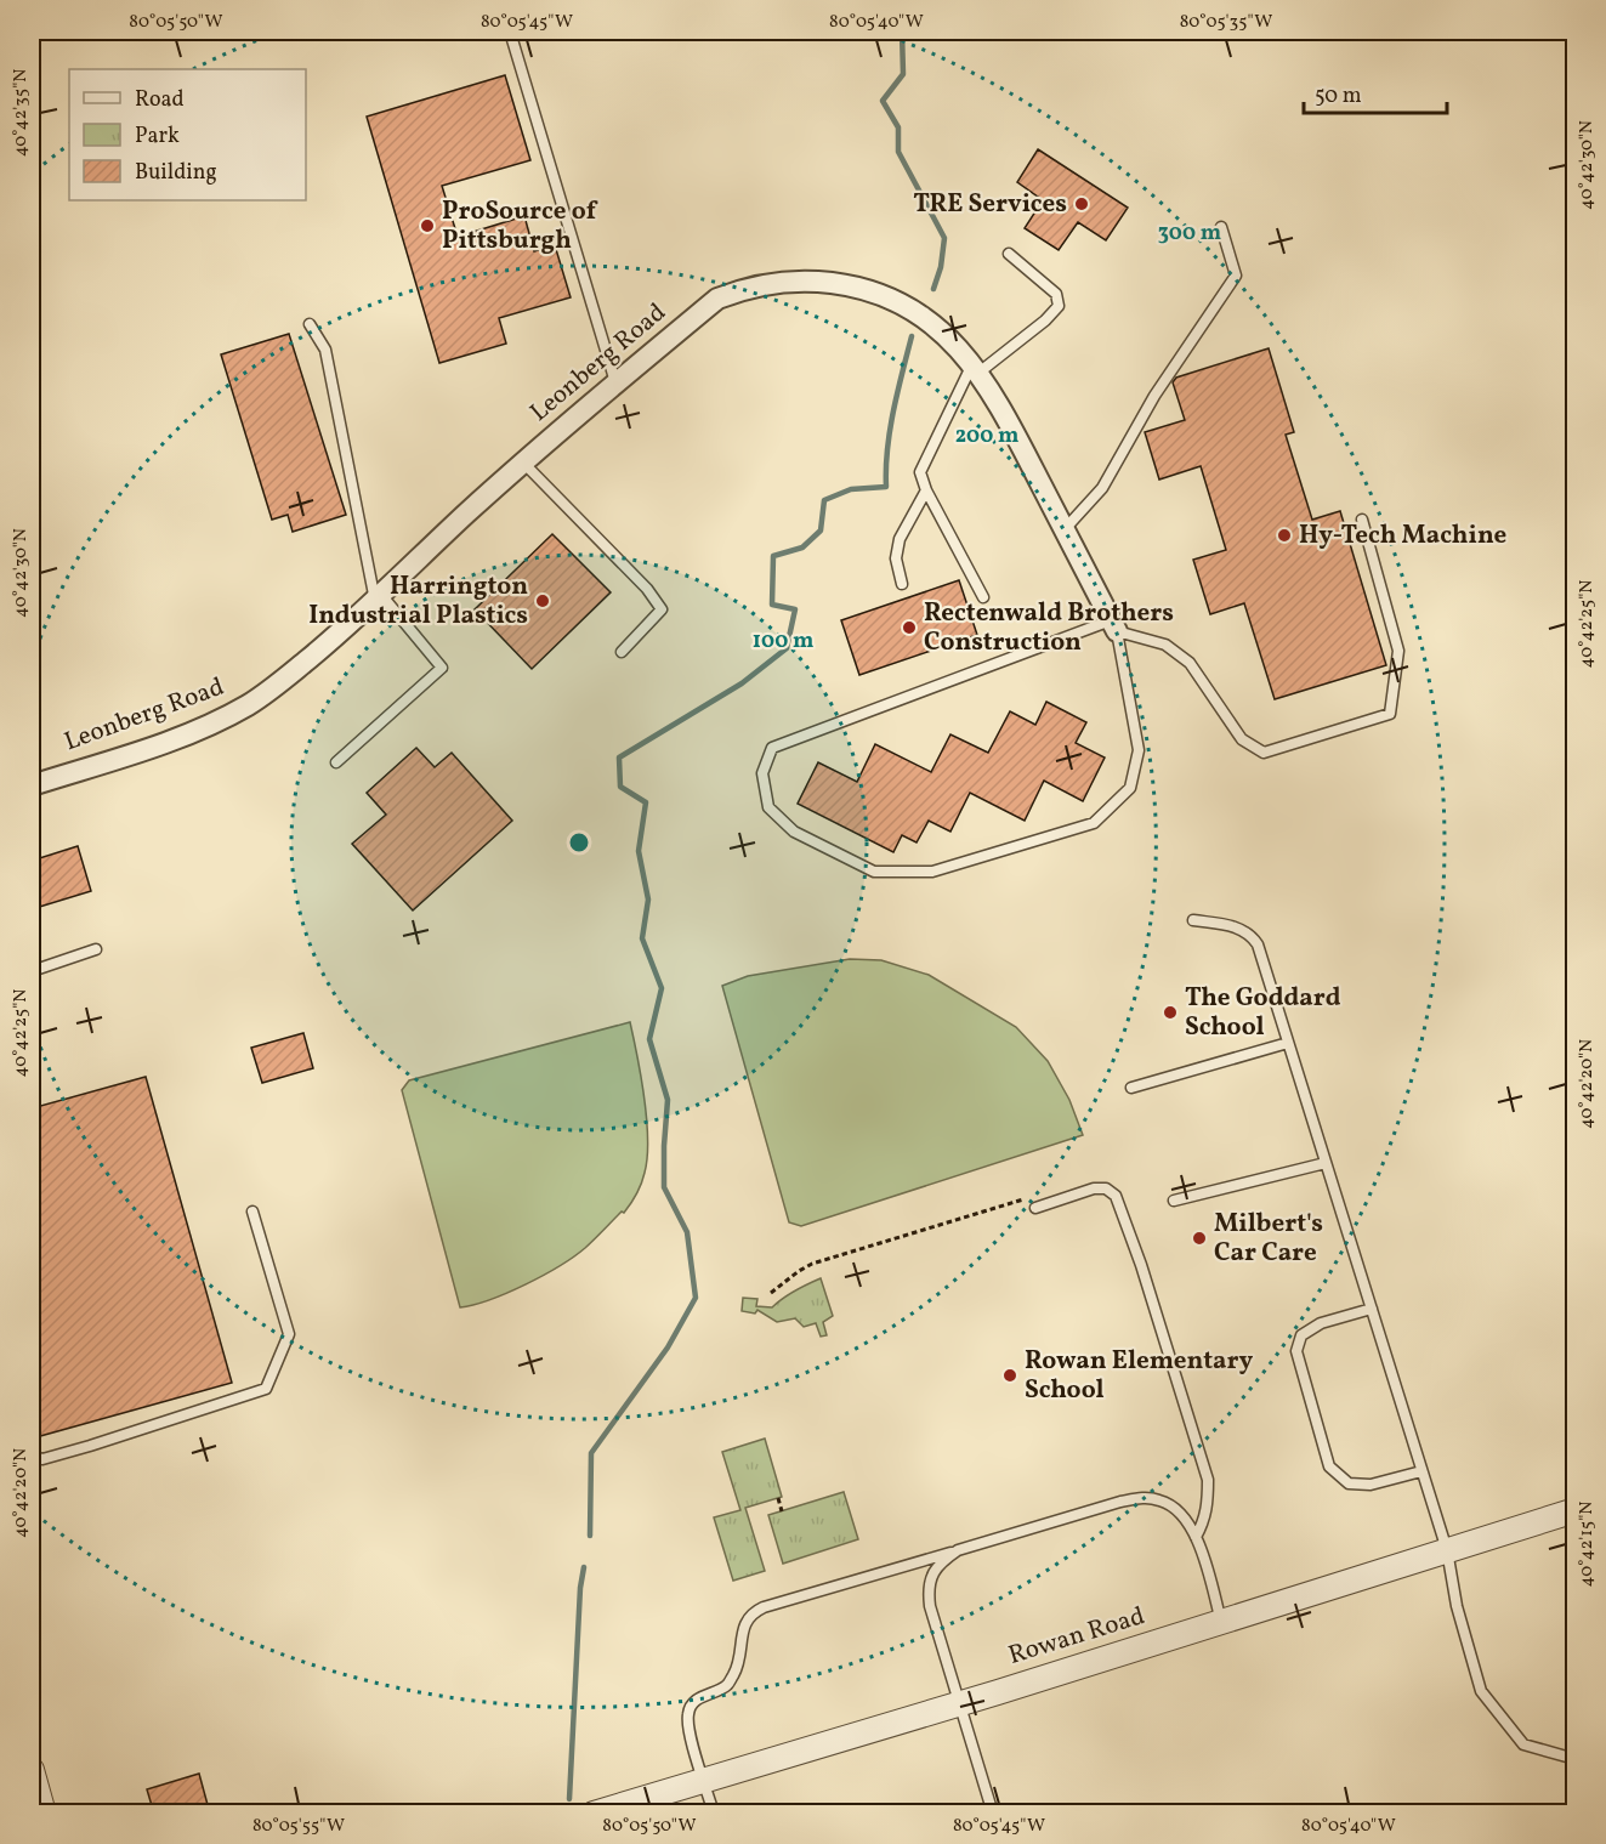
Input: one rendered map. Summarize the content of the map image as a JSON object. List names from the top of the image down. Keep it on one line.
{"streets":{"street":["Leonberg Road","Rowan Road"]},"places":["TRE Services","ProSource of Pittsburgh","Hy-Tech Machine","Harrington Industrial Plastics","Rectenwald Brothers Construction","The Goddard School","Milbert's Car Care","Rowan Elementary School"],"legend":["Road","Park","Building"],"scale_bar":"50 m","coordinates":["80°05'50\"W","80°05'45\"W","80°05'40\"W","80°05'35\"W","40°42'35\"N","40°42'30\"N","40°42'25\"N","40°42'20\"N","40°42'15\"N","80°05'55\"W"],"rings":["300 m","200 m","100 m"]}
